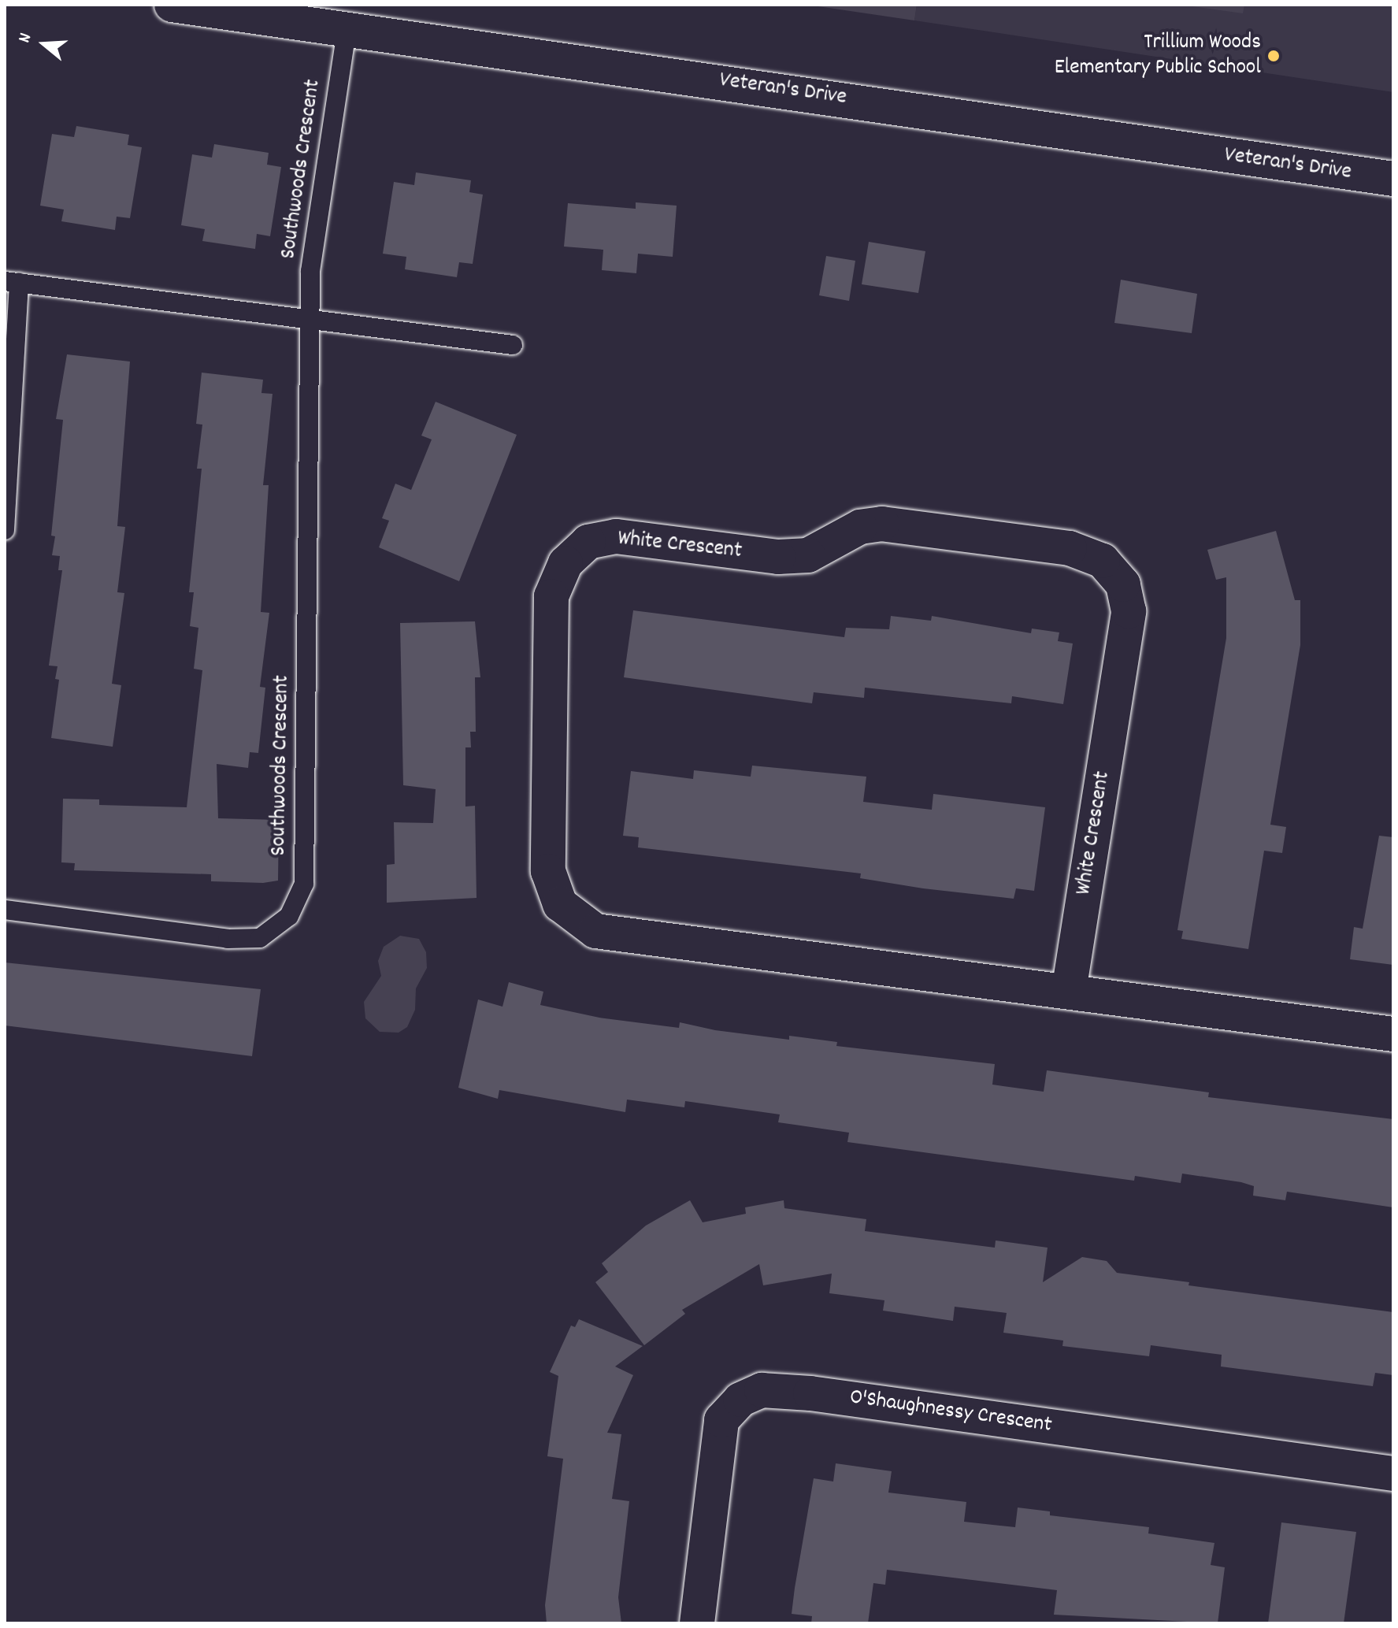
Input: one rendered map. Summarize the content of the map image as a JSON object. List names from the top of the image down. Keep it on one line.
{"streets":{"street":["Veteran's Drive","White Crescent","O'Shaughnessy Crescent"],"lane":["Southwoods Crescent"]},"crossings":[["Veteran's Drive","Southwoods Crescent"]],"places":["Trillium Woods Elementary Public School"],"north":"left"}
